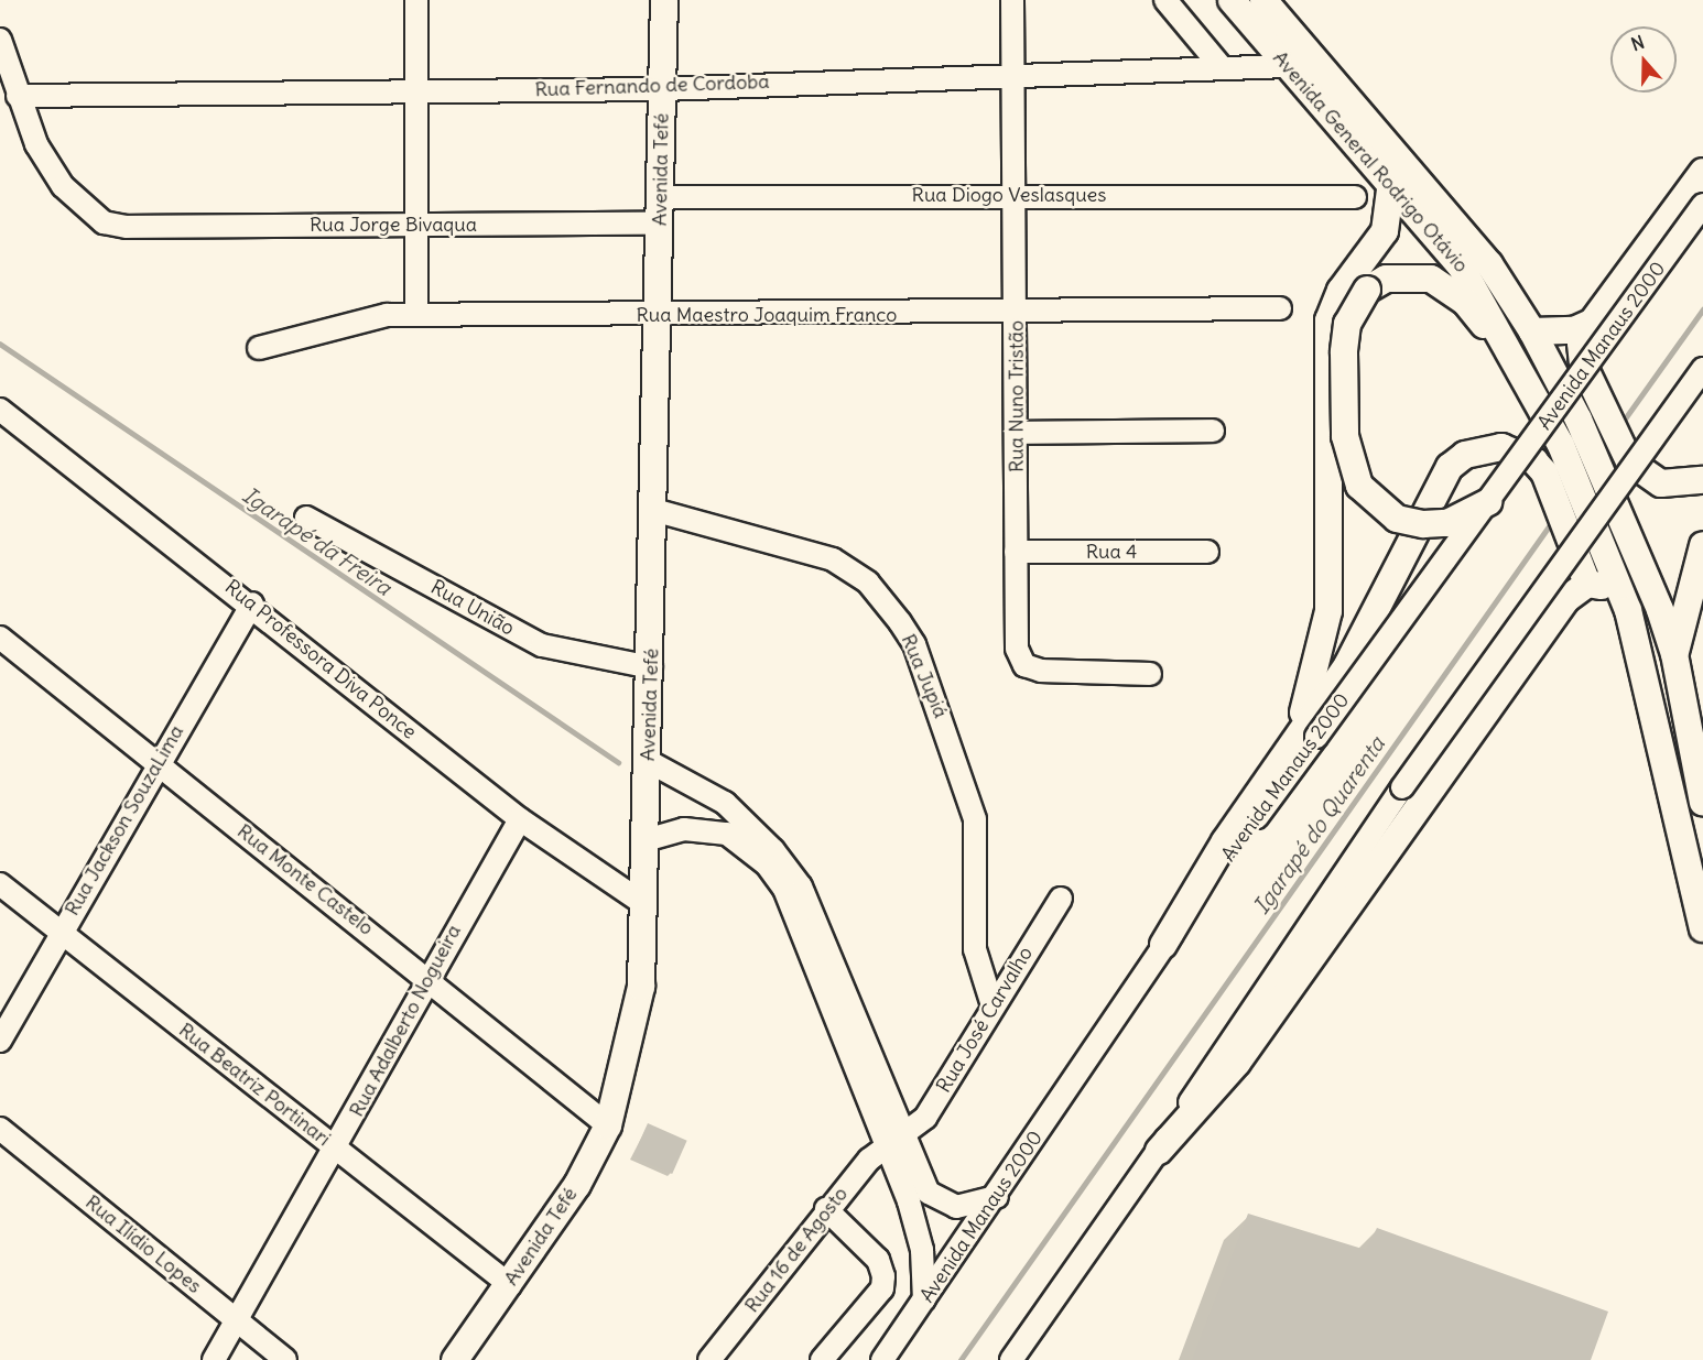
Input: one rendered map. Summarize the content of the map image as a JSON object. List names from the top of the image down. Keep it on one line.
{"streets":{"main road":["Avenida General Rodrigo Otávio","Avenida Tefé"],"street":["Rua Fernando de Cordoba","Rua Diogo Veslasques","Rua Jorge Bivaqua","Rua Maestro Joaquim Franco","Avenida Manaus 2000","Rua Nuno Tristão","Rua 4","Rua União","Rua Professora Diva Ponce","Rua Jupiá","Rua Jackson SouzaLima","Rua Monte Castelo","Rua José Carvalho","Rua Adalberto Nogueira","Rua Beatriz Portinari","Rua Ilídio Lopes","Rua 16 de Agosto"]},"crossings":[["Rua Fernando de Cordoba","Avenida General Rodrigo Otávio"],["Rua Fernando de Cordoba","Avenida Tefé"],["Rua Fernando de Cordoba","Rua Jorge Bivaqua"],["Rua Fernando de Cordoba","Rua Nuno Tristão"],["Avenida Tefé","Rua Diogo Veslasques"],["Avenida Tefé","Rua Jorge Bivaqua"],["Avenida Tefé","Rua Maestro Joaquim Franco"],["Avenida Tefé","Rua União"],["Avenida Tefé","Rua Professora Diva Ponce"],["Avenida Tefé","Rua Jupiá"],["Avenida Tefé","Rua Monte Castelo"],["Avenida Tefé","Rua Beatriz Portinari"],["Rua Diogo Veslasques","Rua Jorge Bivaqua"],["Rua Diogo Veslasques","Rua Nuno Tristão"],["Rua Maestro Joaquim Franco","Rua Nuno Tristão"],["Rua Nuno Tristão","Rua 4"],["Rua Professora Diva Ponce","Rua Jackson SouzaLima"],["Rua Professora Diva Ponce","Rua Adalberto Nogueira"],["Rua Jupiá","Rua José Carvalho"],["Rua Jackson SouzaLima","Rua Monte Castelo"],["Rua Jackson SouzaLima","Rua Beatriz Portinari"],["Rua Monte Castelo","Rua Adalberto Nogueira"],["Rua José Carvalho","Rua 16 de Agosto"],["Rua Adalberto Nogueira","Rua Beatriz Portinari"],["Rua Adalberto Nogueira","Rua Ilídio Lopes"]],"water":["Igarapé da Freira","Igarapé do Quarenta"],"north":"top"}
